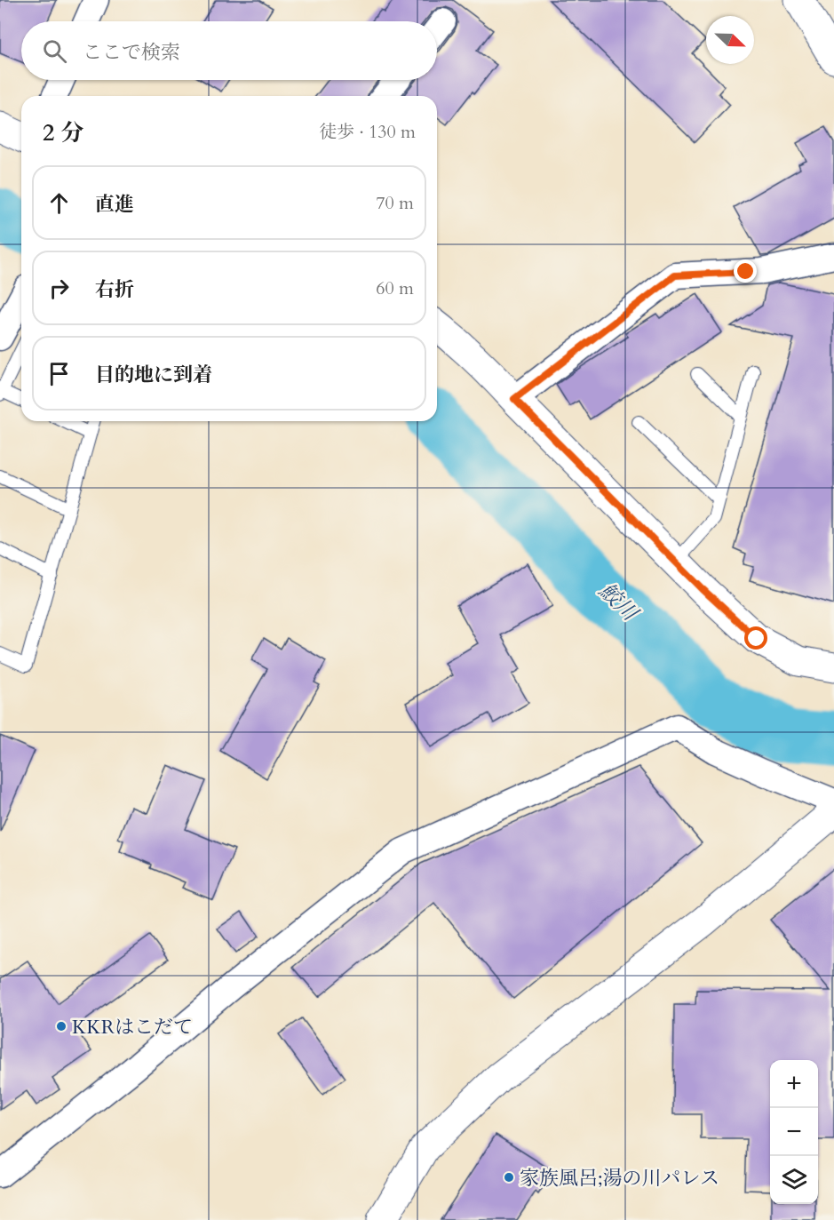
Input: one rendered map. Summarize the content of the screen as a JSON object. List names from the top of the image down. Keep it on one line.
{"water":["鮫川"],"places":["KKRはこだて","家族風呂;湯の川パレス"],"north":"bottom right","page":{"search":"ここで検索","heading":["2 分","徒歩 · 130 m"],"list":[["直進","70 m"],["右折","60 m"],"目的地に到着"],"map_buttons":["+","−"]}}
